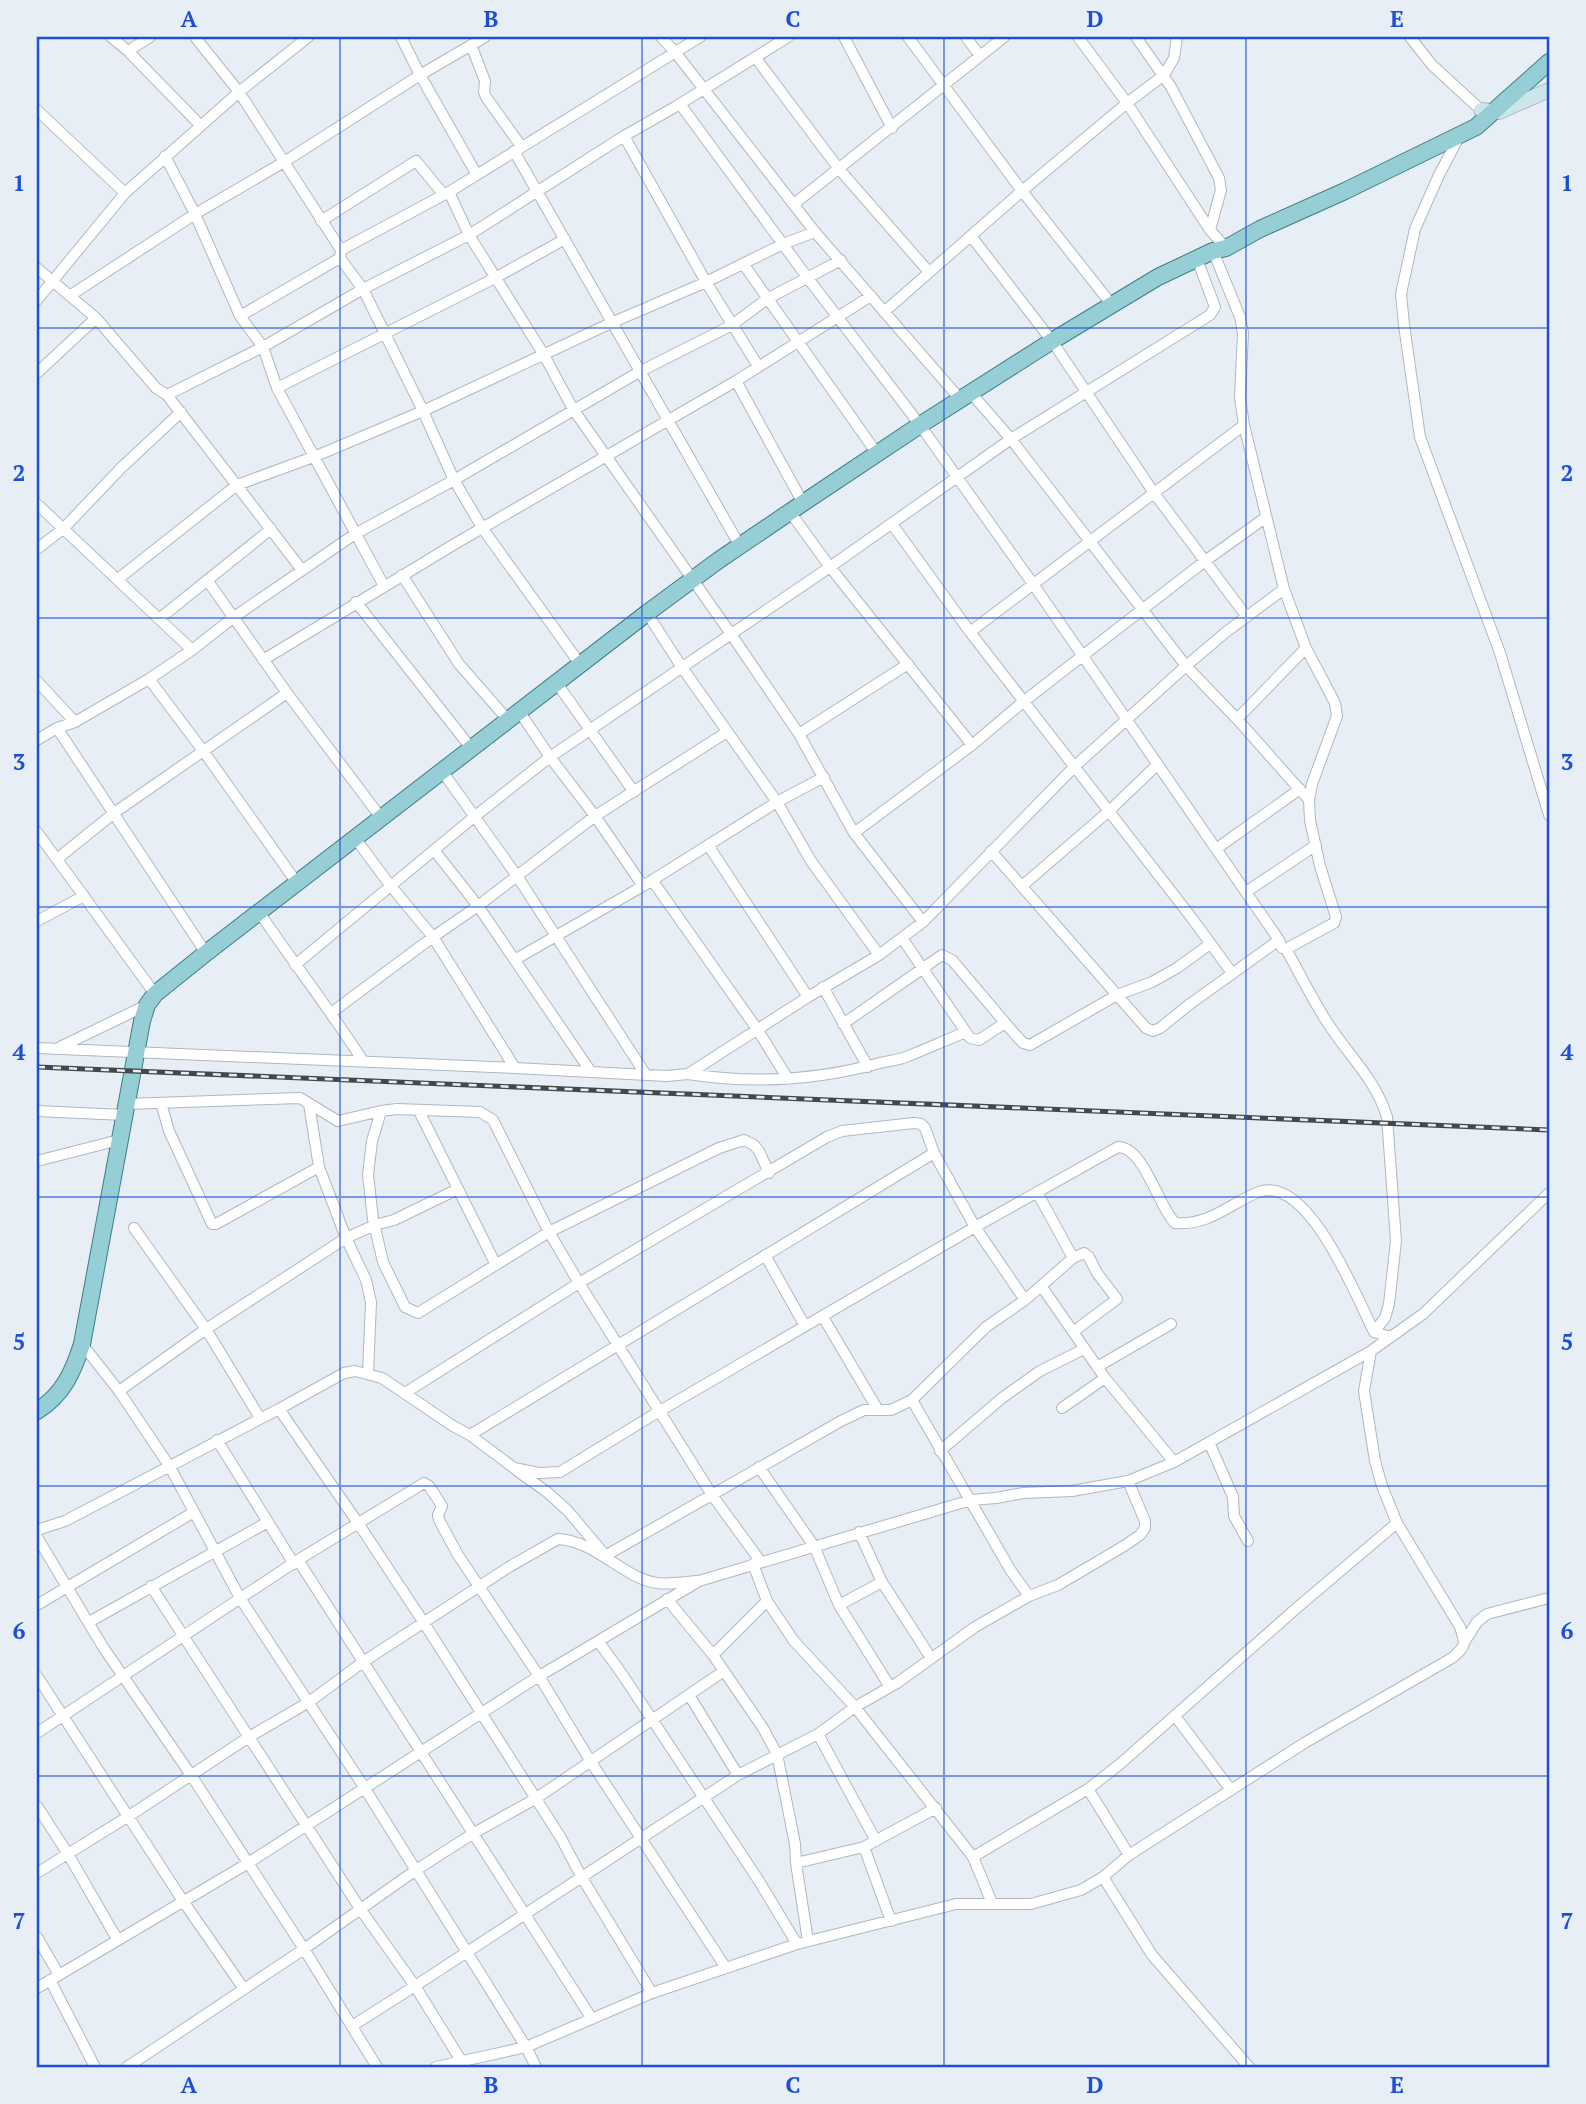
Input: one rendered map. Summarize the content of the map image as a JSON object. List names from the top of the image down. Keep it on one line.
{"grid":{"columns":["A","B","C","D","E"],"rows":["1","2","3","4","5","6","7"]}}
